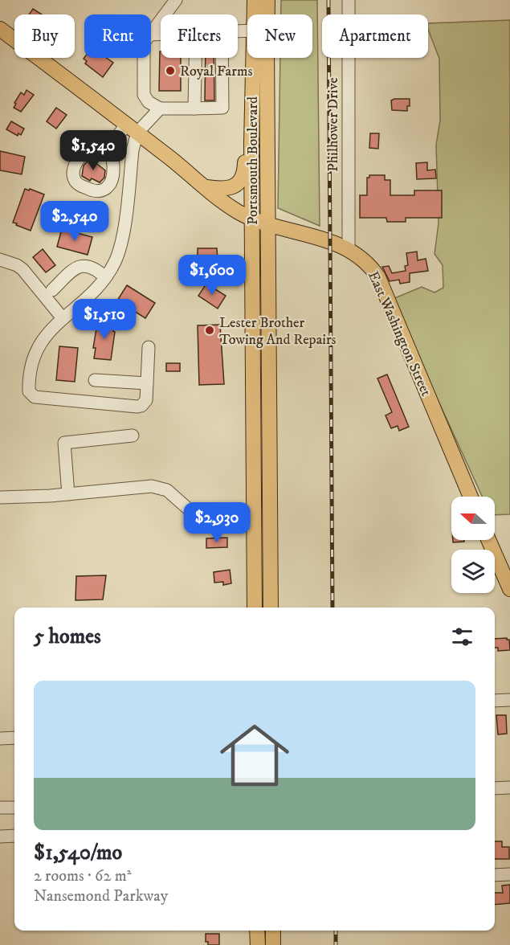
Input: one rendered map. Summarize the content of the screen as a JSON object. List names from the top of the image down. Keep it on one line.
{"streets":{"main road":["Portsmouth Boulevard","East Washington Street"],"street":["Philhower Drive"]},"crossings":[["Philhower Drive","East Washington Street"],["Portsmouth Boulevard","East Washington Street"]],"places":["Royal Farms","Lester Brother Towing And Repairs"],"north":"left","page":{"chip":["Buy","Rent","Filters","New","Apartment"],"price":["$1,540","$2,540","$1,600","$1,510","$2,930"],"heading":"5 homes","list":[{"name":"$1,540/mo","note":"2 rooms · 62 m² · Nansemond Parkway"}]}}
